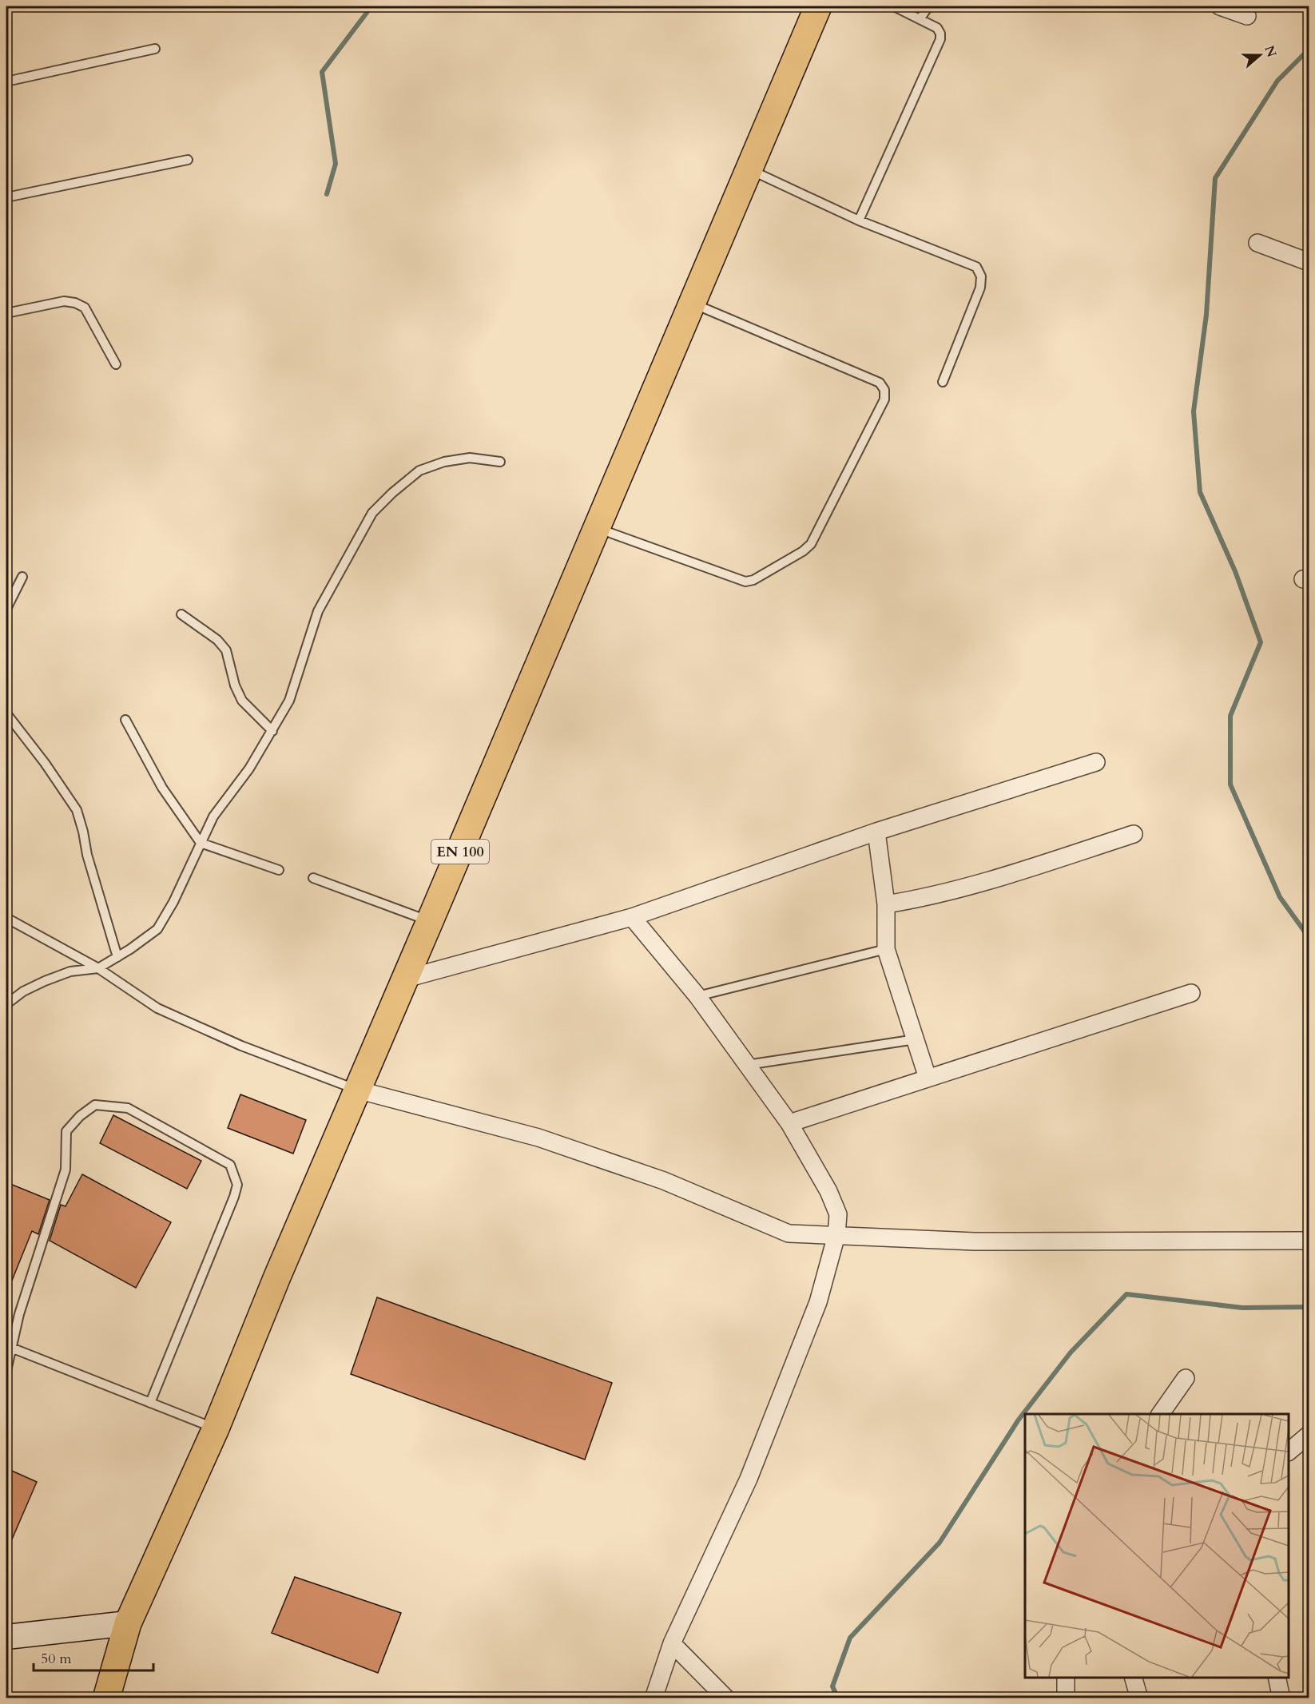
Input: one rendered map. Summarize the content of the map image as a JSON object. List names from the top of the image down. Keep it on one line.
{"streets":{"main road":["EN 100"]},"scale_bar":"50 m","north":"right"}
